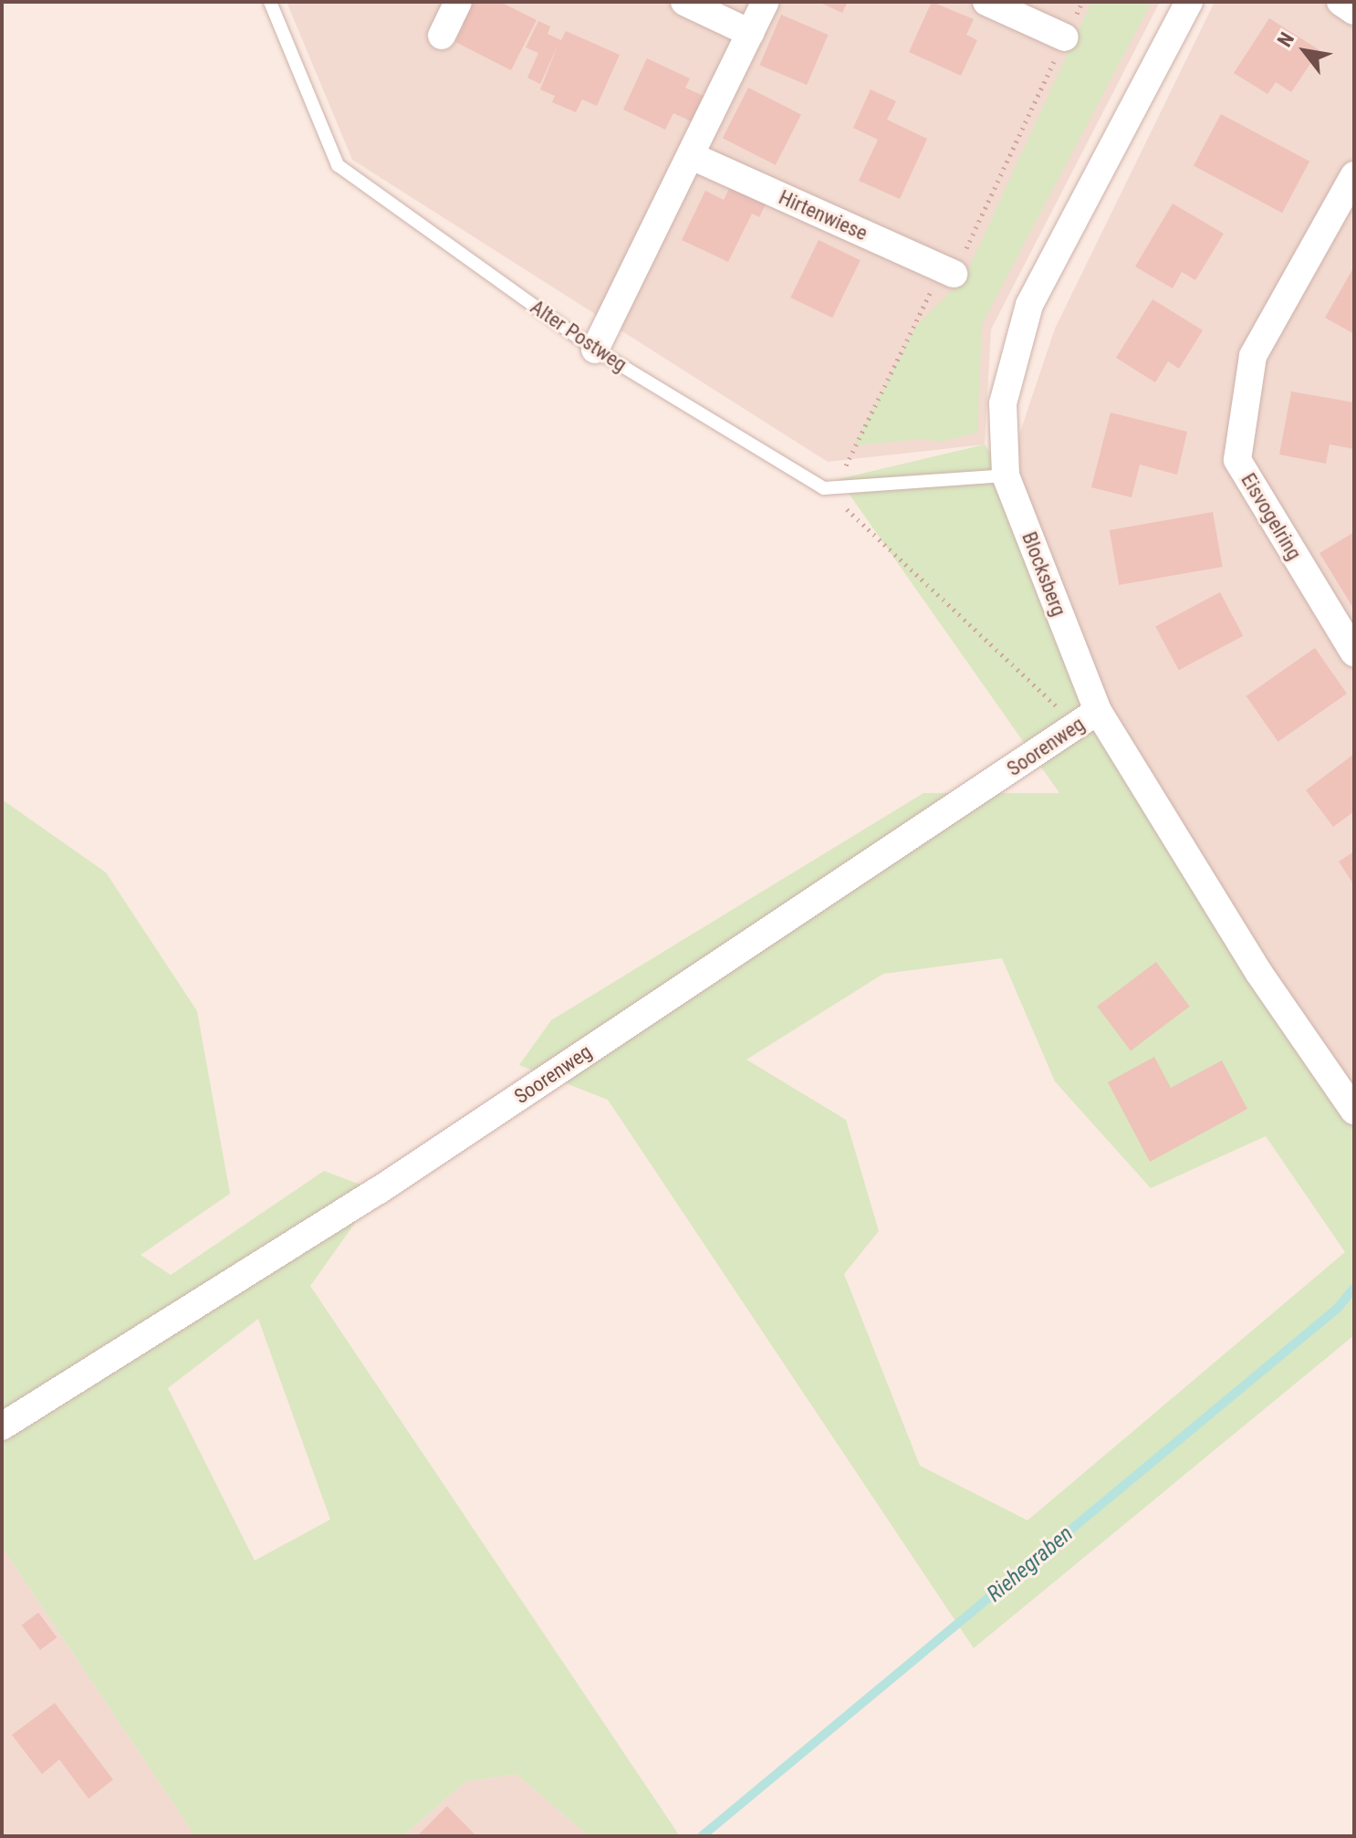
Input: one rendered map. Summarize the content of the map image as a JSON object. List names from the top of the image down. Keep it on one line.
{"streets":{"street":["Hirtenwiese","Eisvogelring","Blocksberg","Soorenweg"],"lane":["Alter Postweg"]},"crossings":[["Blocksberg","Soorenweg"]],"water":["Riehegraben"],"north":"top left"}
